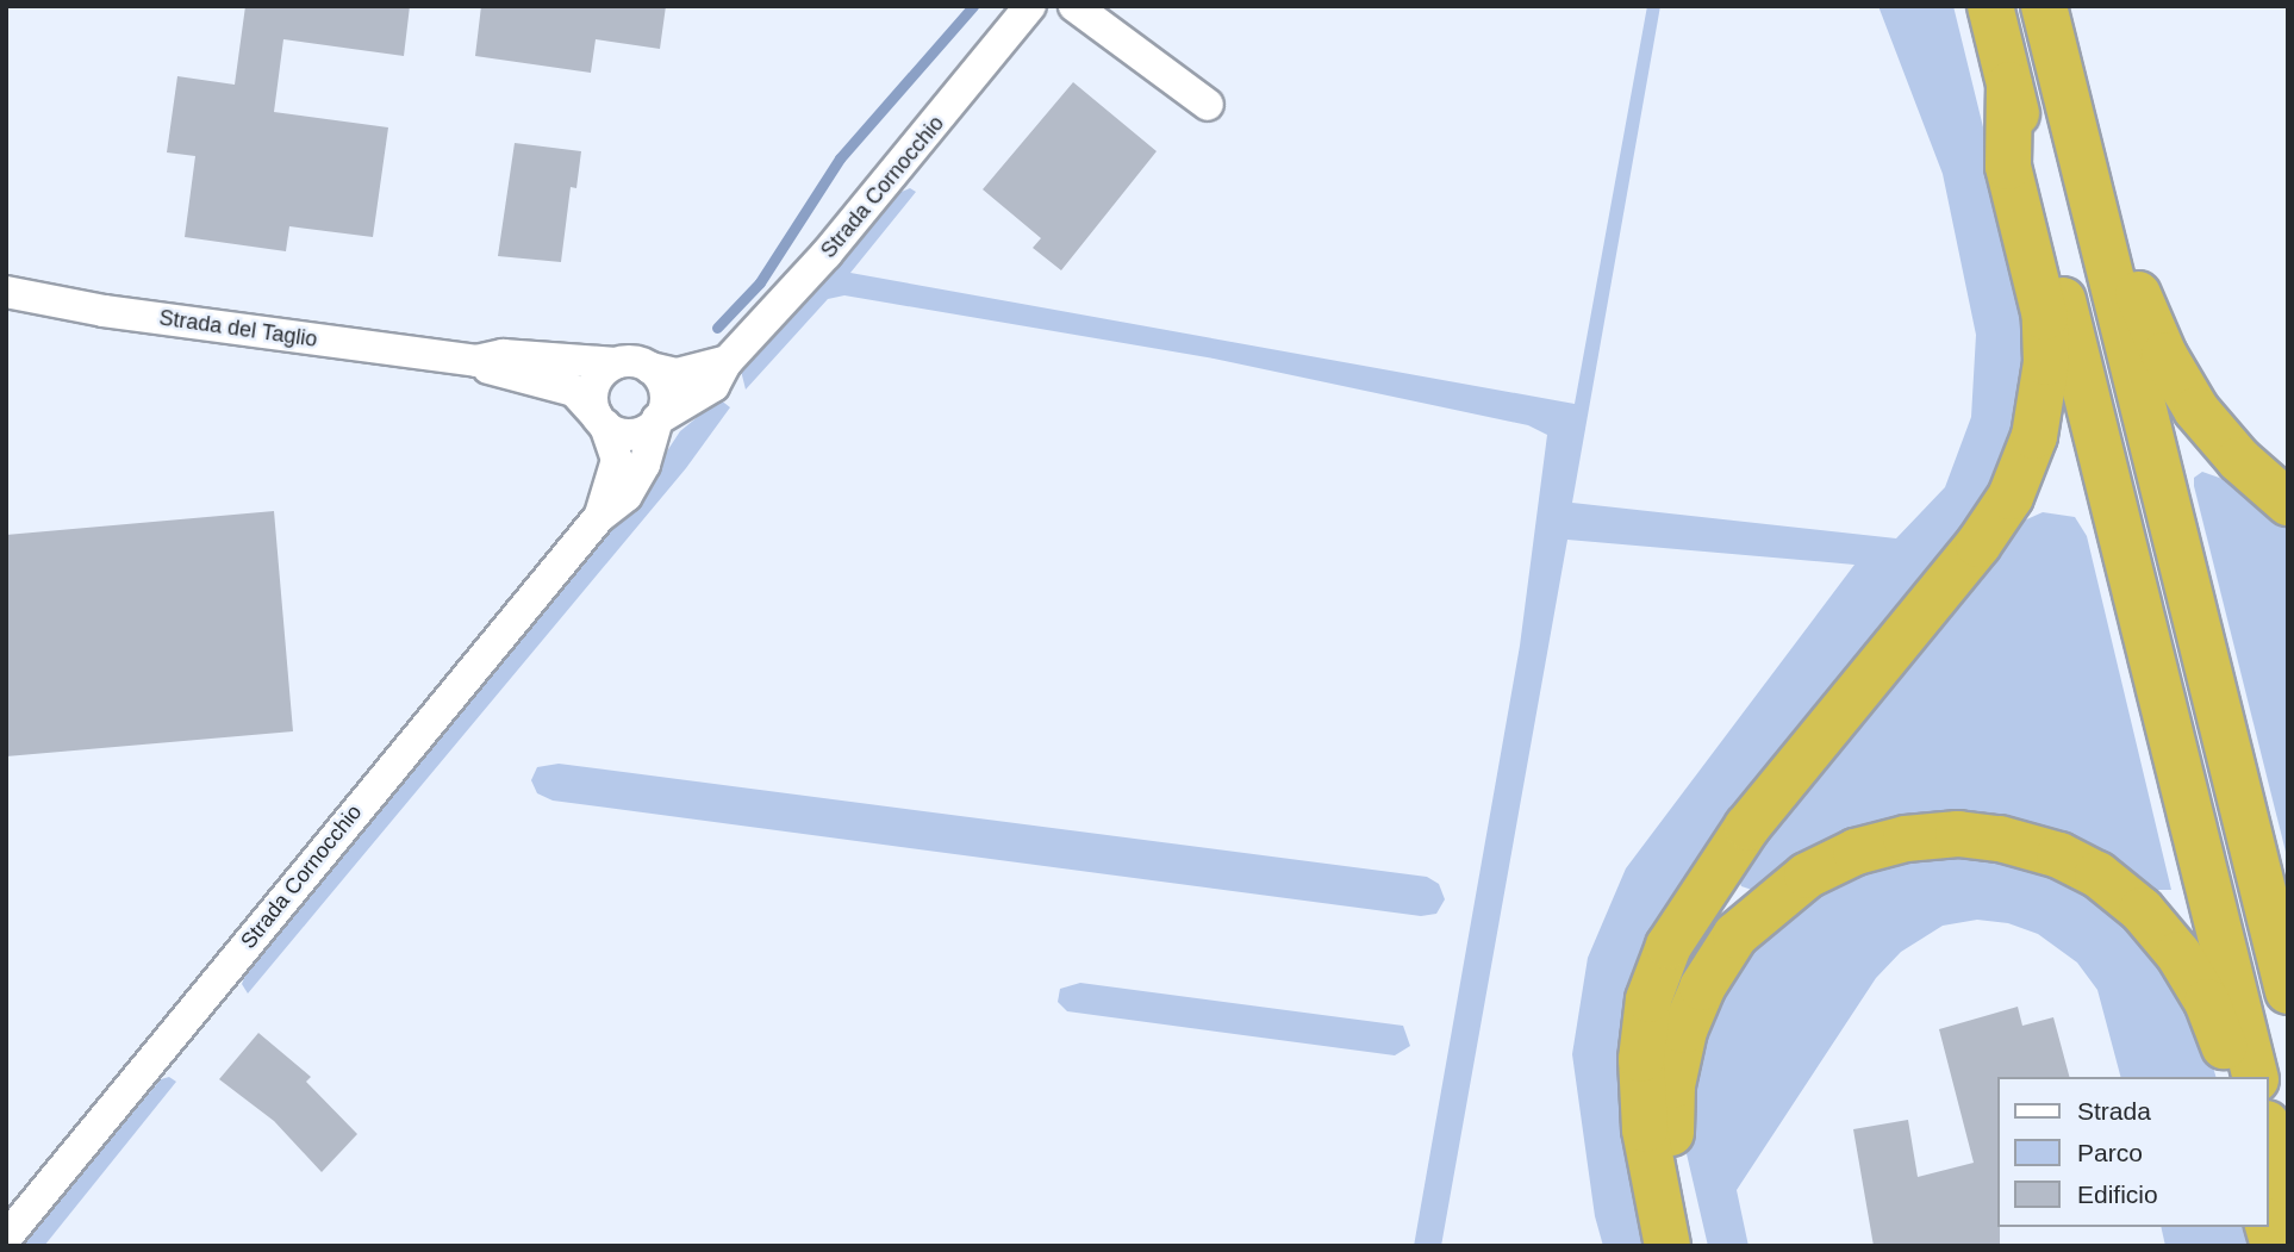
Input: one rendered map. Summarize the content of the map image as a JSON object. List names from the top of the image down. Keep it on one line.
{"streets":{"street":["Strada Cornocchio","Strada del Taglio"]},"crossings":[["Strada Cornocchio","Strada del Taglio"]],"legend":["Strada","Parco","Edificio"]}
